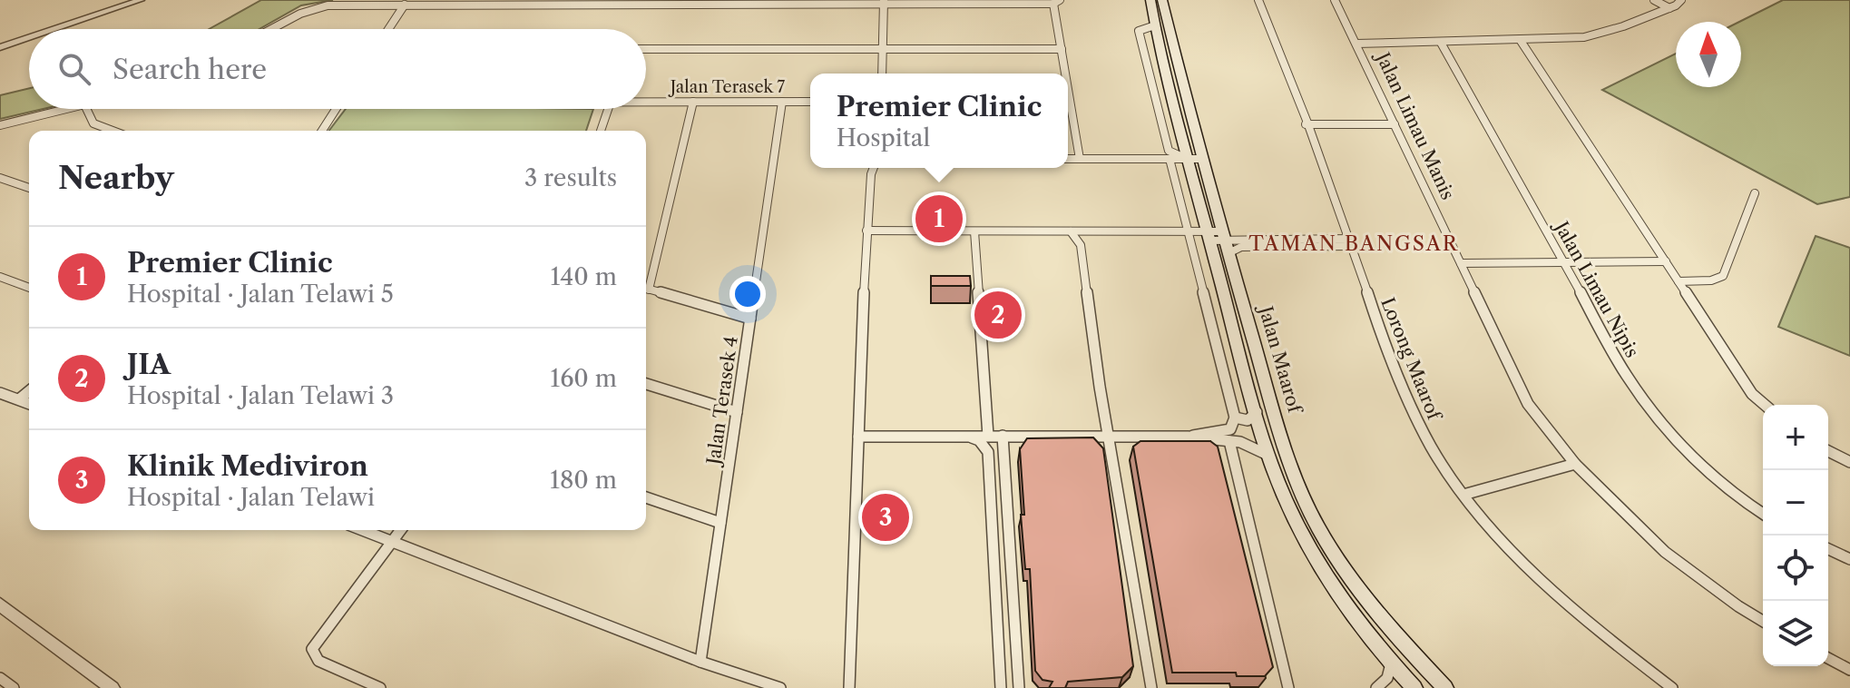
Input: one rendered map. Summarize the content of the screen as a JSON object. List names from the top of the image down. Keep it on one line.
{"streets":{"main road":["Jalan Maarof"],"street":["Jalan Terasek 7","Jalan Limau Manis","Jalan Limau Nipis","Lorong Maarof","Jalan Terasek 4"]},"crossings":[["Jalan Terasek 7","Jalan Terasek 4"]],"districts":["TAMAN BANGSAR"],"north":"top","page":{"search":"Search here","popup":["Premier Clinic","Hospital"],"heading":["Nearby","3 results"],"pins":["1","2","3"],"list":[{"mark":"1","name":"Premier Clinic","note":"Hospital · Jalan Telawi 5","value":"140 m"},{"mark":"2","name":"JIA","note":"Hospital · Jalan Telawi 3","value":"160 m"},{"mark":"3","name":"Klinik Mediviron","note":"Hospital · Jalan Telawi","value":"180 m"}],"map_buttons":["+","−"]}}
